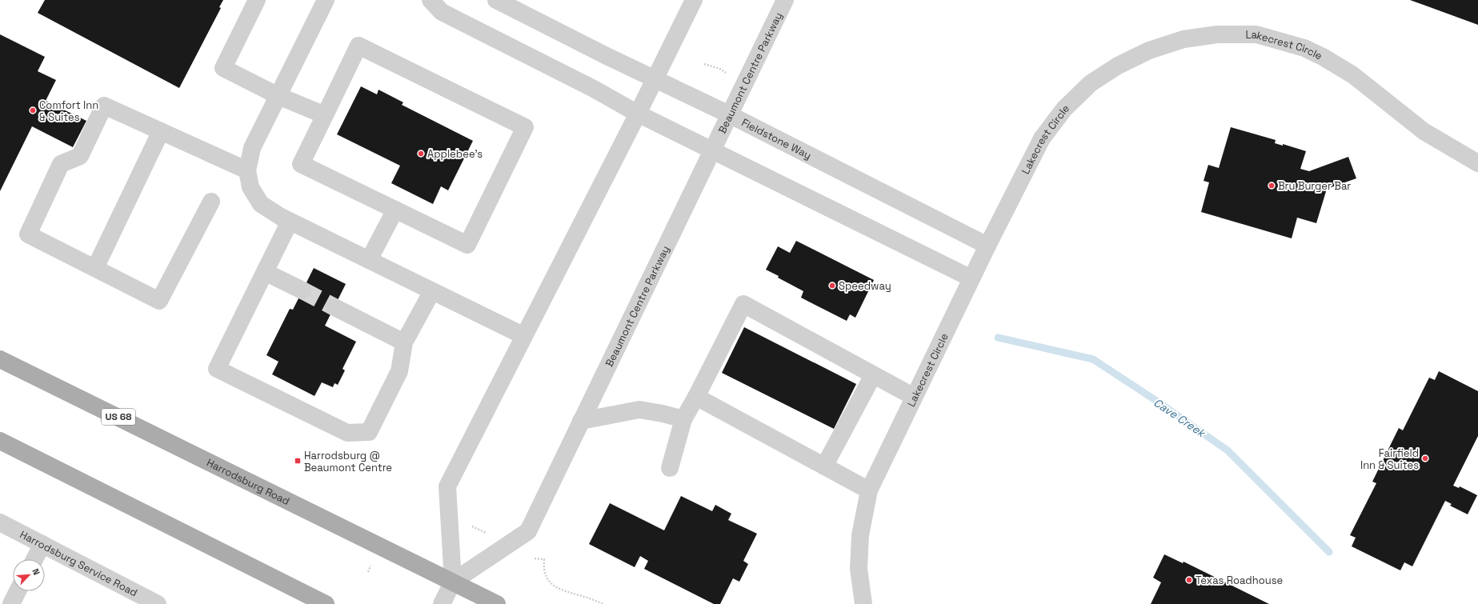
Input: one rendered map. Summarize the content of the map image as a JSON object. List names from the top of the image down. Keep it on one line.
{"streets":{"main road":["US 68","Harrodsburg Road"],"street":["Lakecrest Circle","Beaumont Centre Parkway","Fieldstone Way","Harrodsburg Service Road"]},"crossings":[["Lakecrest Circle","Fieldstone Way"],["Beaumont Centre Parkway","Fieldstone Way"],["Beaumont Centre Parkway","Harrodsburg Road"]],"water":["Cave Creek"],"places":{"other":["Comfort Inn & Suites","Applebee's","Bru Burger Bar","Speedway","Fairfield Inn & Suites","Texas Roadhouse"],"transit":["Harrodsburg @ Beaumont Centre"]},"north":"top right"}
